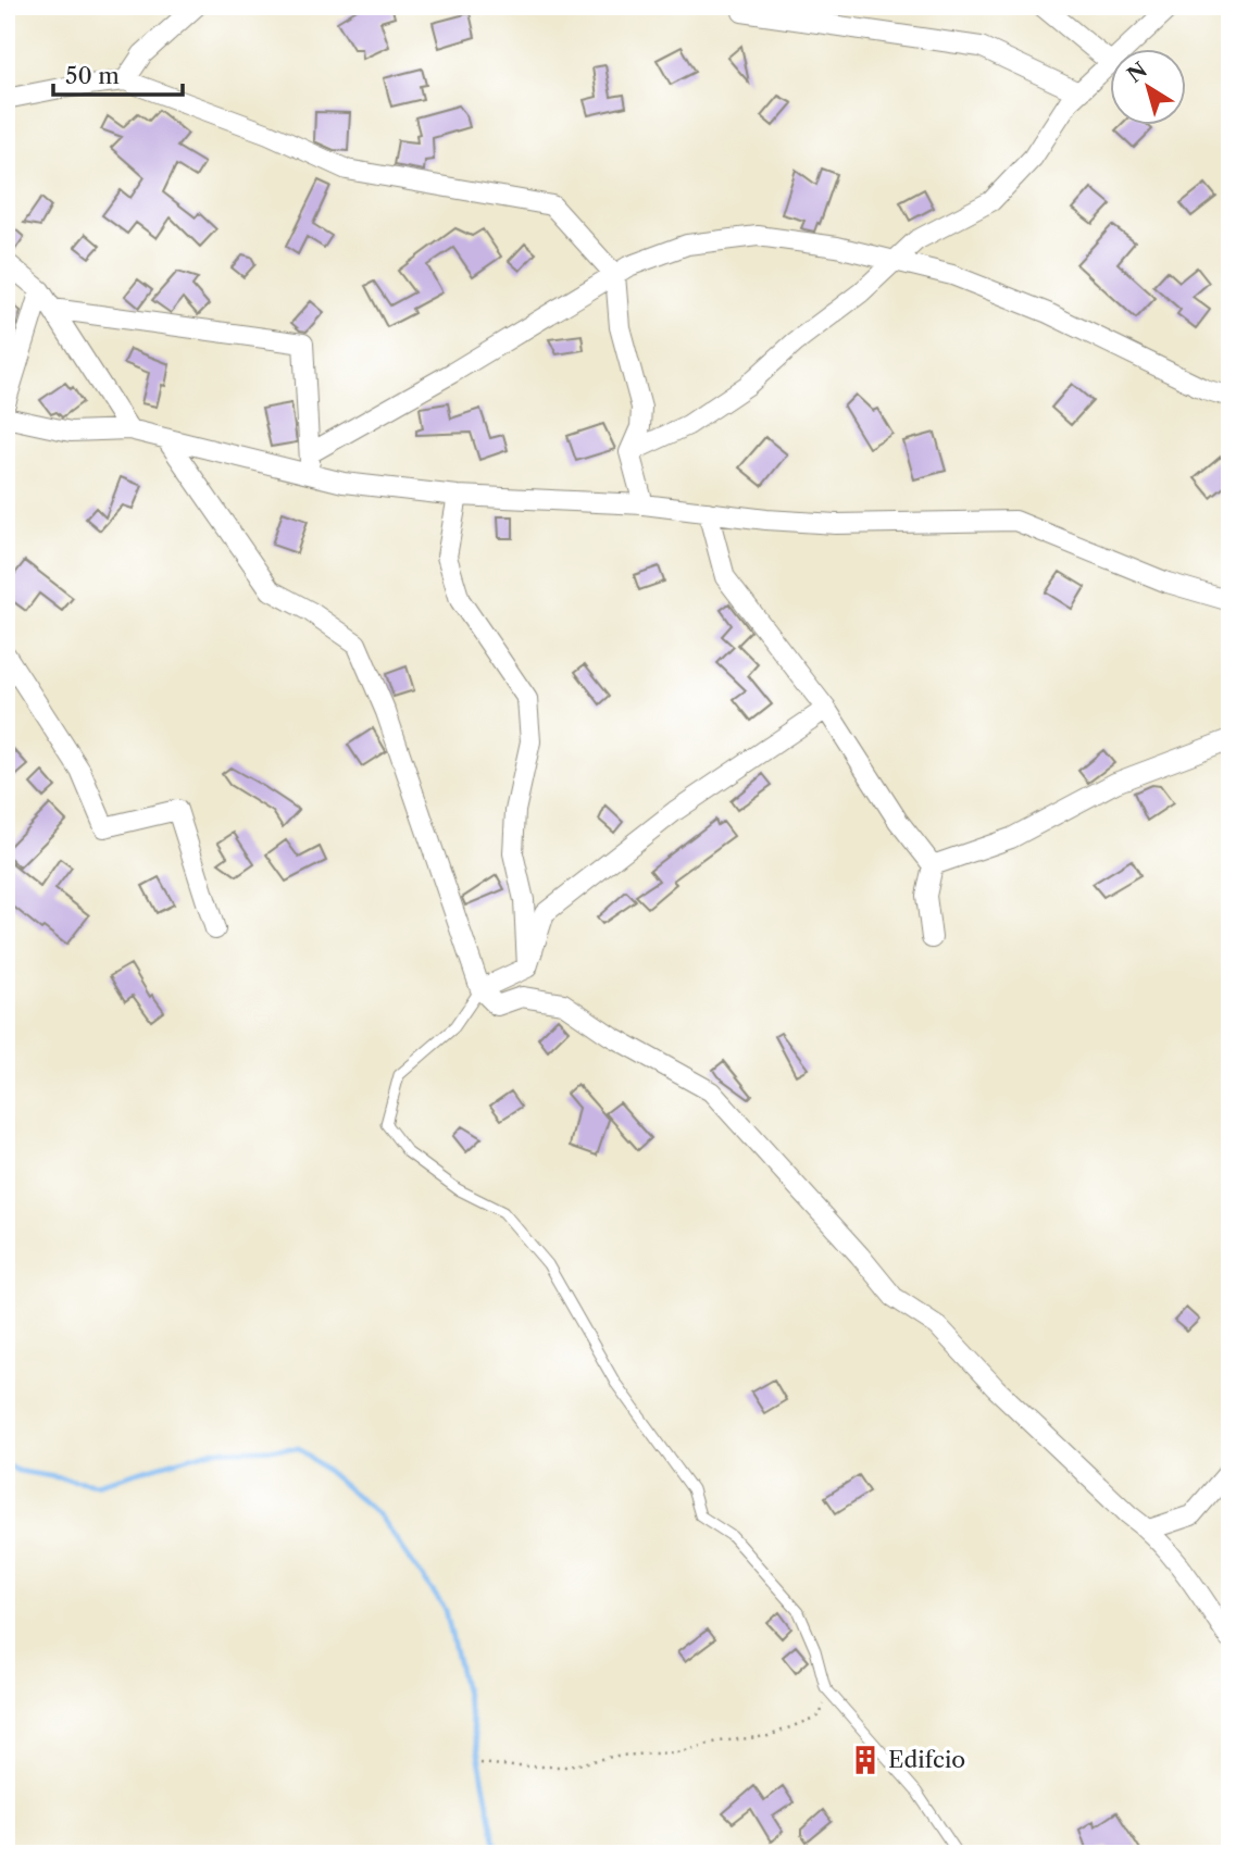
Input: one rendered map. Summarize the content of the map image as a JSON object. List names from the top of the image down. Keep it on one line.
{"places":{"building":["Edifcio"]},"scale_bar":"50 m","north":"top left"}
